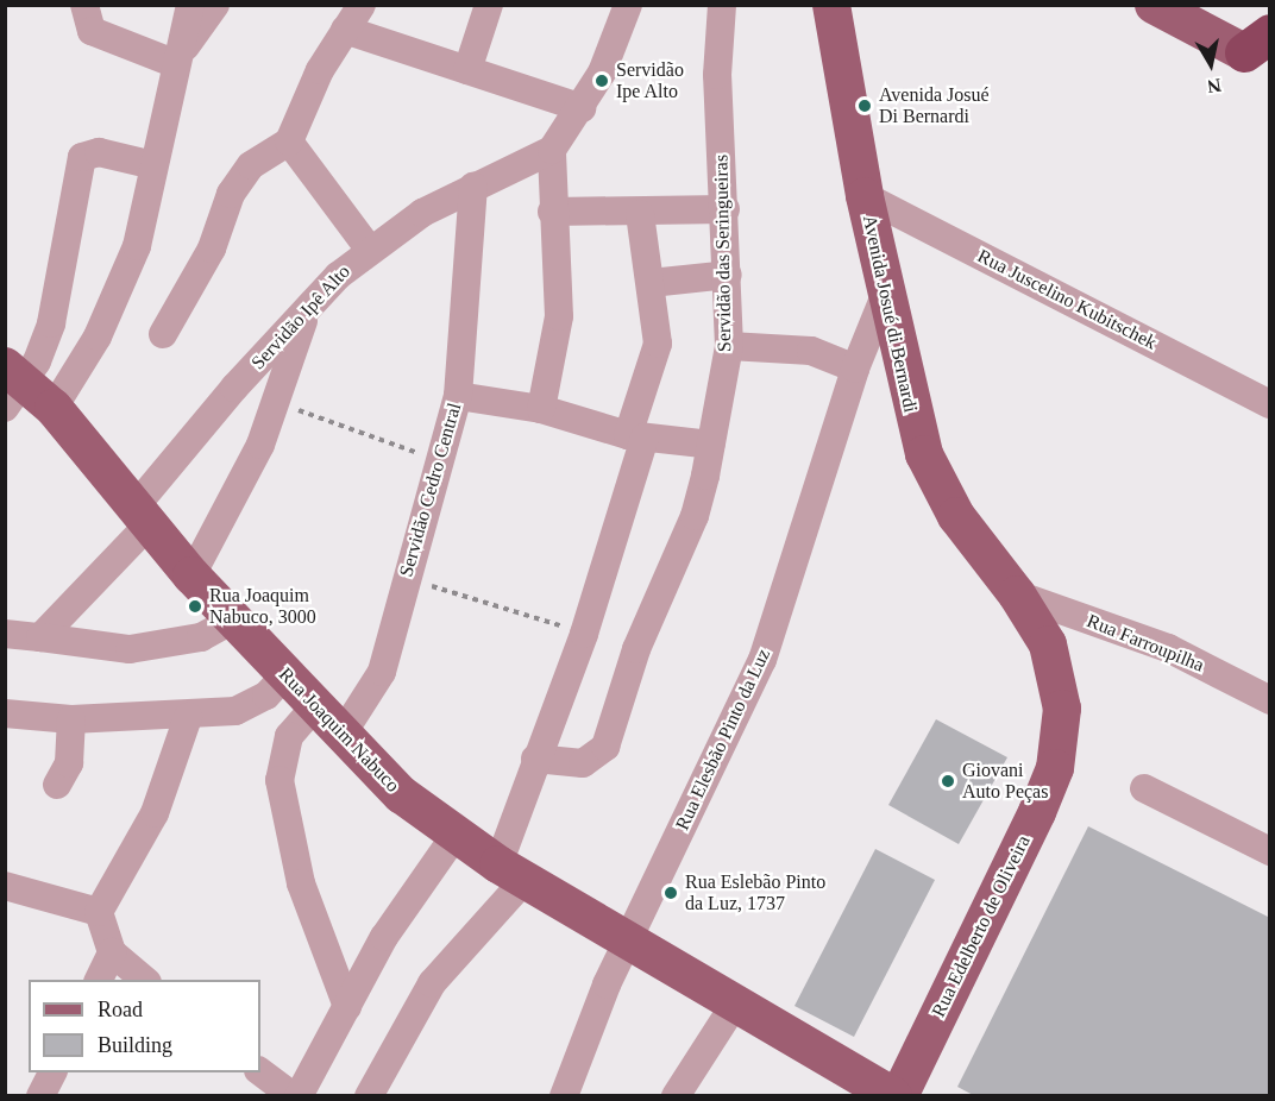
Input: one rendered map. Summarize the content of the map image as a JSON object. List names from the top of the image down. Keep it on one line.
{"streets":{"main road":["Avenida Josué di Bernardi","Rua Joaquim Nabuco","Rua Edelberto de Oliveira"],"street":["Servidão das Seringueiras","Rua Juscelino Kubitschek","Servidão Ipê Alto","Servidão Cedro Central","Rua Farroupilha","Rua Elesbão Pinto da Luz"]},"crossings":[["Rua Juscelino Kubitschek","Avenida Josué di Bernardi"],["Avenida Josué di Bernardi","Rua Farroupilha"],["Avenida Josué di Bernardi","Rua Elesbão Pinto da Luz"],["Avenida Josué di Bernardi","Rua Edelberto de Oliveira"],["Servidão Ipê Alto","Servidão Cedro Central"],["Servidão Ipê Alto","Rua Joaquim Nabuco"],["Servidão Cedro Central","Rua Joaquim Nabuco"],["Rua Farroupilha","Rua Edelberto de Oliveira"],["Rua Joaquim Nabuco","Rua Elesbão Pinto da Luz"]],"places":["Servidão Ipe Alto","Avenida Josué Di Bernardi","Rua Joaquim Nabuco, 3000","Giovani Auto Peças","Rua Eslebão Pinto da Luz, 1737"],"legend":["Road","Building"],"north":"bottom"}
